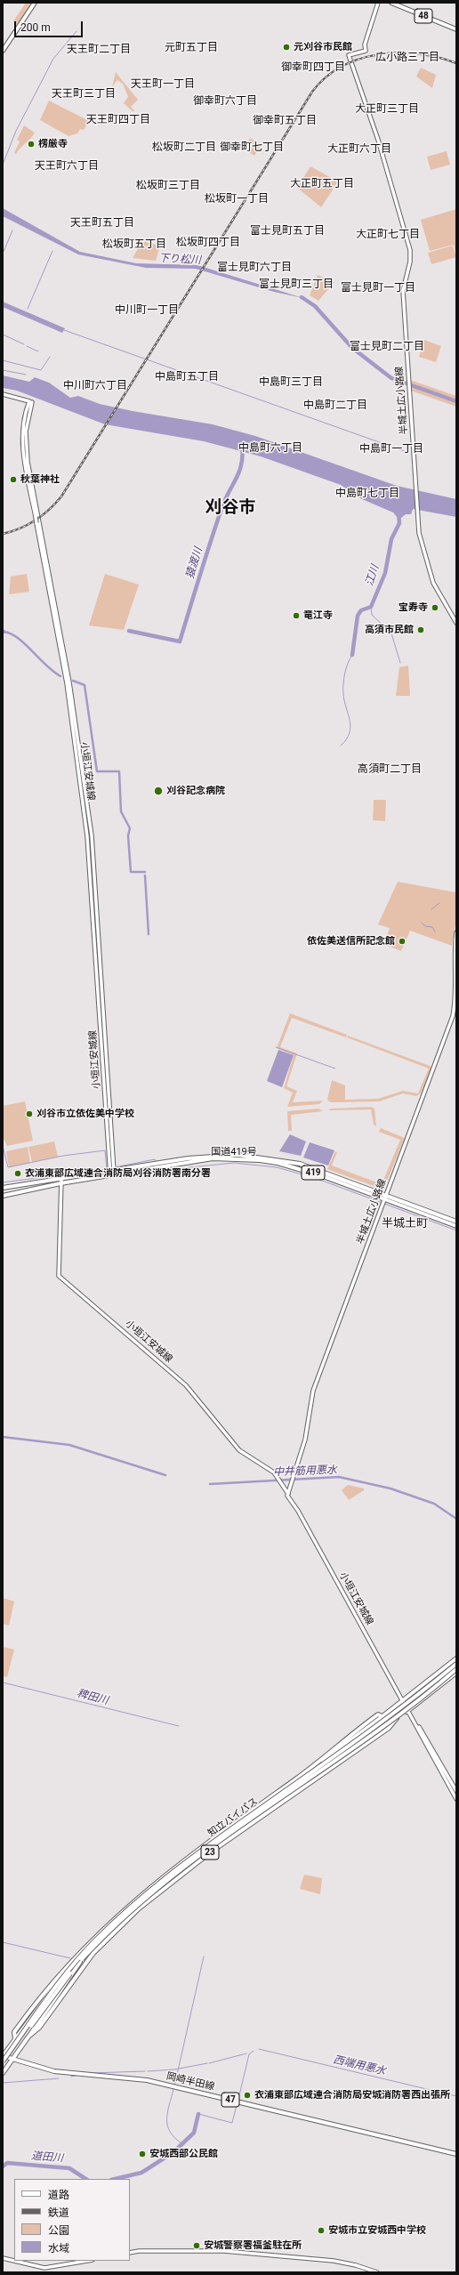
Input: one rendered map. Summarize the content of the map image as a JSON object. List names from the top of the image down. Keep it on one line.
{"streets":{"main road":["48","半城土広小路線","小垣江安城線","国道419号","419","知立バイパス","23","岡崎半田線","47"]},"crossings":[["半城土広小路線","小垣江安城線"],["半城土広小路線","国道419号"],["小垣江安城線","国道419号"],["小垣江安城線","23"],["知立バイパス","23"],["23","岡崎半田線"]],"districts":["元町五丁目","天王町二丁目","広小路三丁目","御幸町四丁目","天王町一丁目","天王町三丁目","御幸町六丁目","大正町三丁目","天王町四丁目","御幸町五丁目","松坂町二丁目","御幸町七丁目","大正町六丁目","天王町六丁目","大正町五丁目","松坂町三丁目","松坂町一丁目","天王町五丁目","富士見町五丁目","大正町七丁目","松坂町四丁目","松坂町五丁目","富士見町六丁目","富士見町三丁目","富士見町一丁目","中川町一丁目","富士見町二丁目","中島町五丁目","中島町三丁目","中川町六丁目","中島町二丁目","中島町六丁目","中島町一丁目","中島町七丁目","刈谷市","高須町二丁目","半城土町"],"water":["下り松川","猿渡川","江川","中井筋用悪水","稗田川","西端用悪水","道田川"],"places":["元刈谷市民館","楞厳寺","秋葉神社","宝寿寺","竜江寺","高須市民館","刈谷記念病院","依佐美送信所記念館","刈谷市立依佐美中学校","衣浦東部広域連合消防局刈谷消防署南分署","衣浦東部広域連合消防局安城消防署西出張所","安城西部公民館","安城市立安城西中学校","安城警察署福釜駐在所"],"legend":["道路","鉄道","公園","水域"],"scale_bar":"200 m"}
